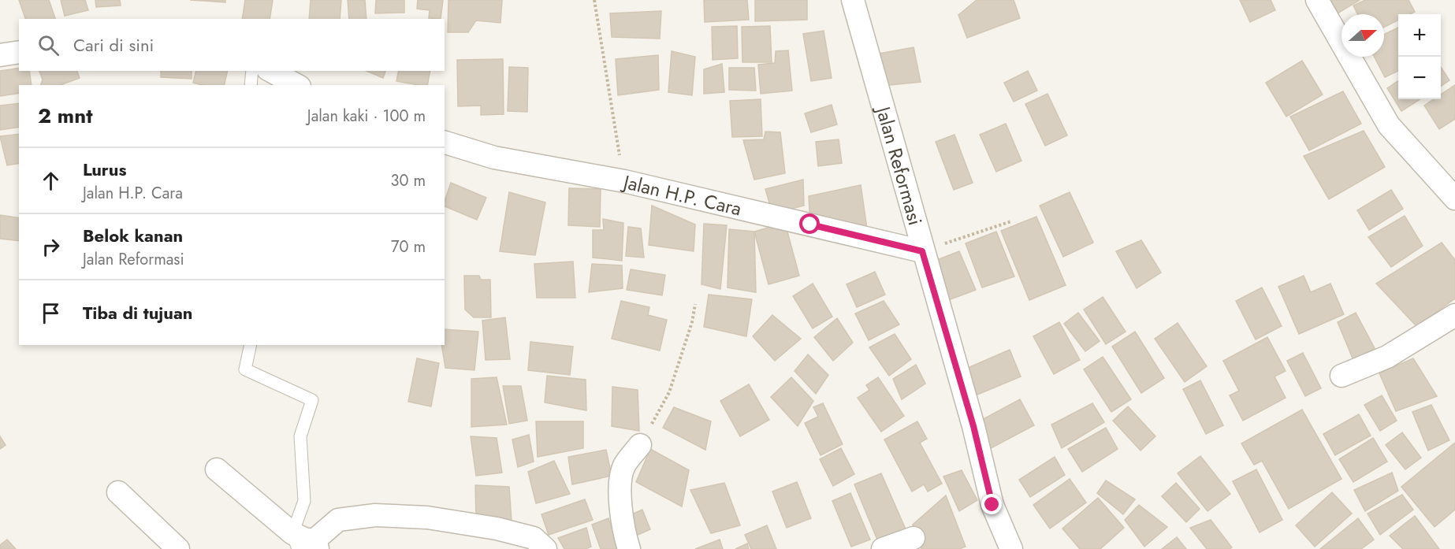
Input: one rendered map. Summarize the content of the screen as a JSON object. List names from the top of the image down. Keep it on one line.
{"streets":{"street":["Jalan Reformasi","Jalan H.P. Cara"]},"crossings":[["Jalan Reformasi","Jalan H.P. Cara"]],"north":"right","page":{"map_buttons":["+","−"],"search":"Cari di sini","heading":["2 mnt","Jalan kaki · 100 m"],"list":[["Lurus","Jalan H.P. Cara","30 m"],["Belok kanan","Jalan Reformasi","70 m"],"Tiba di tujuan"]}}
